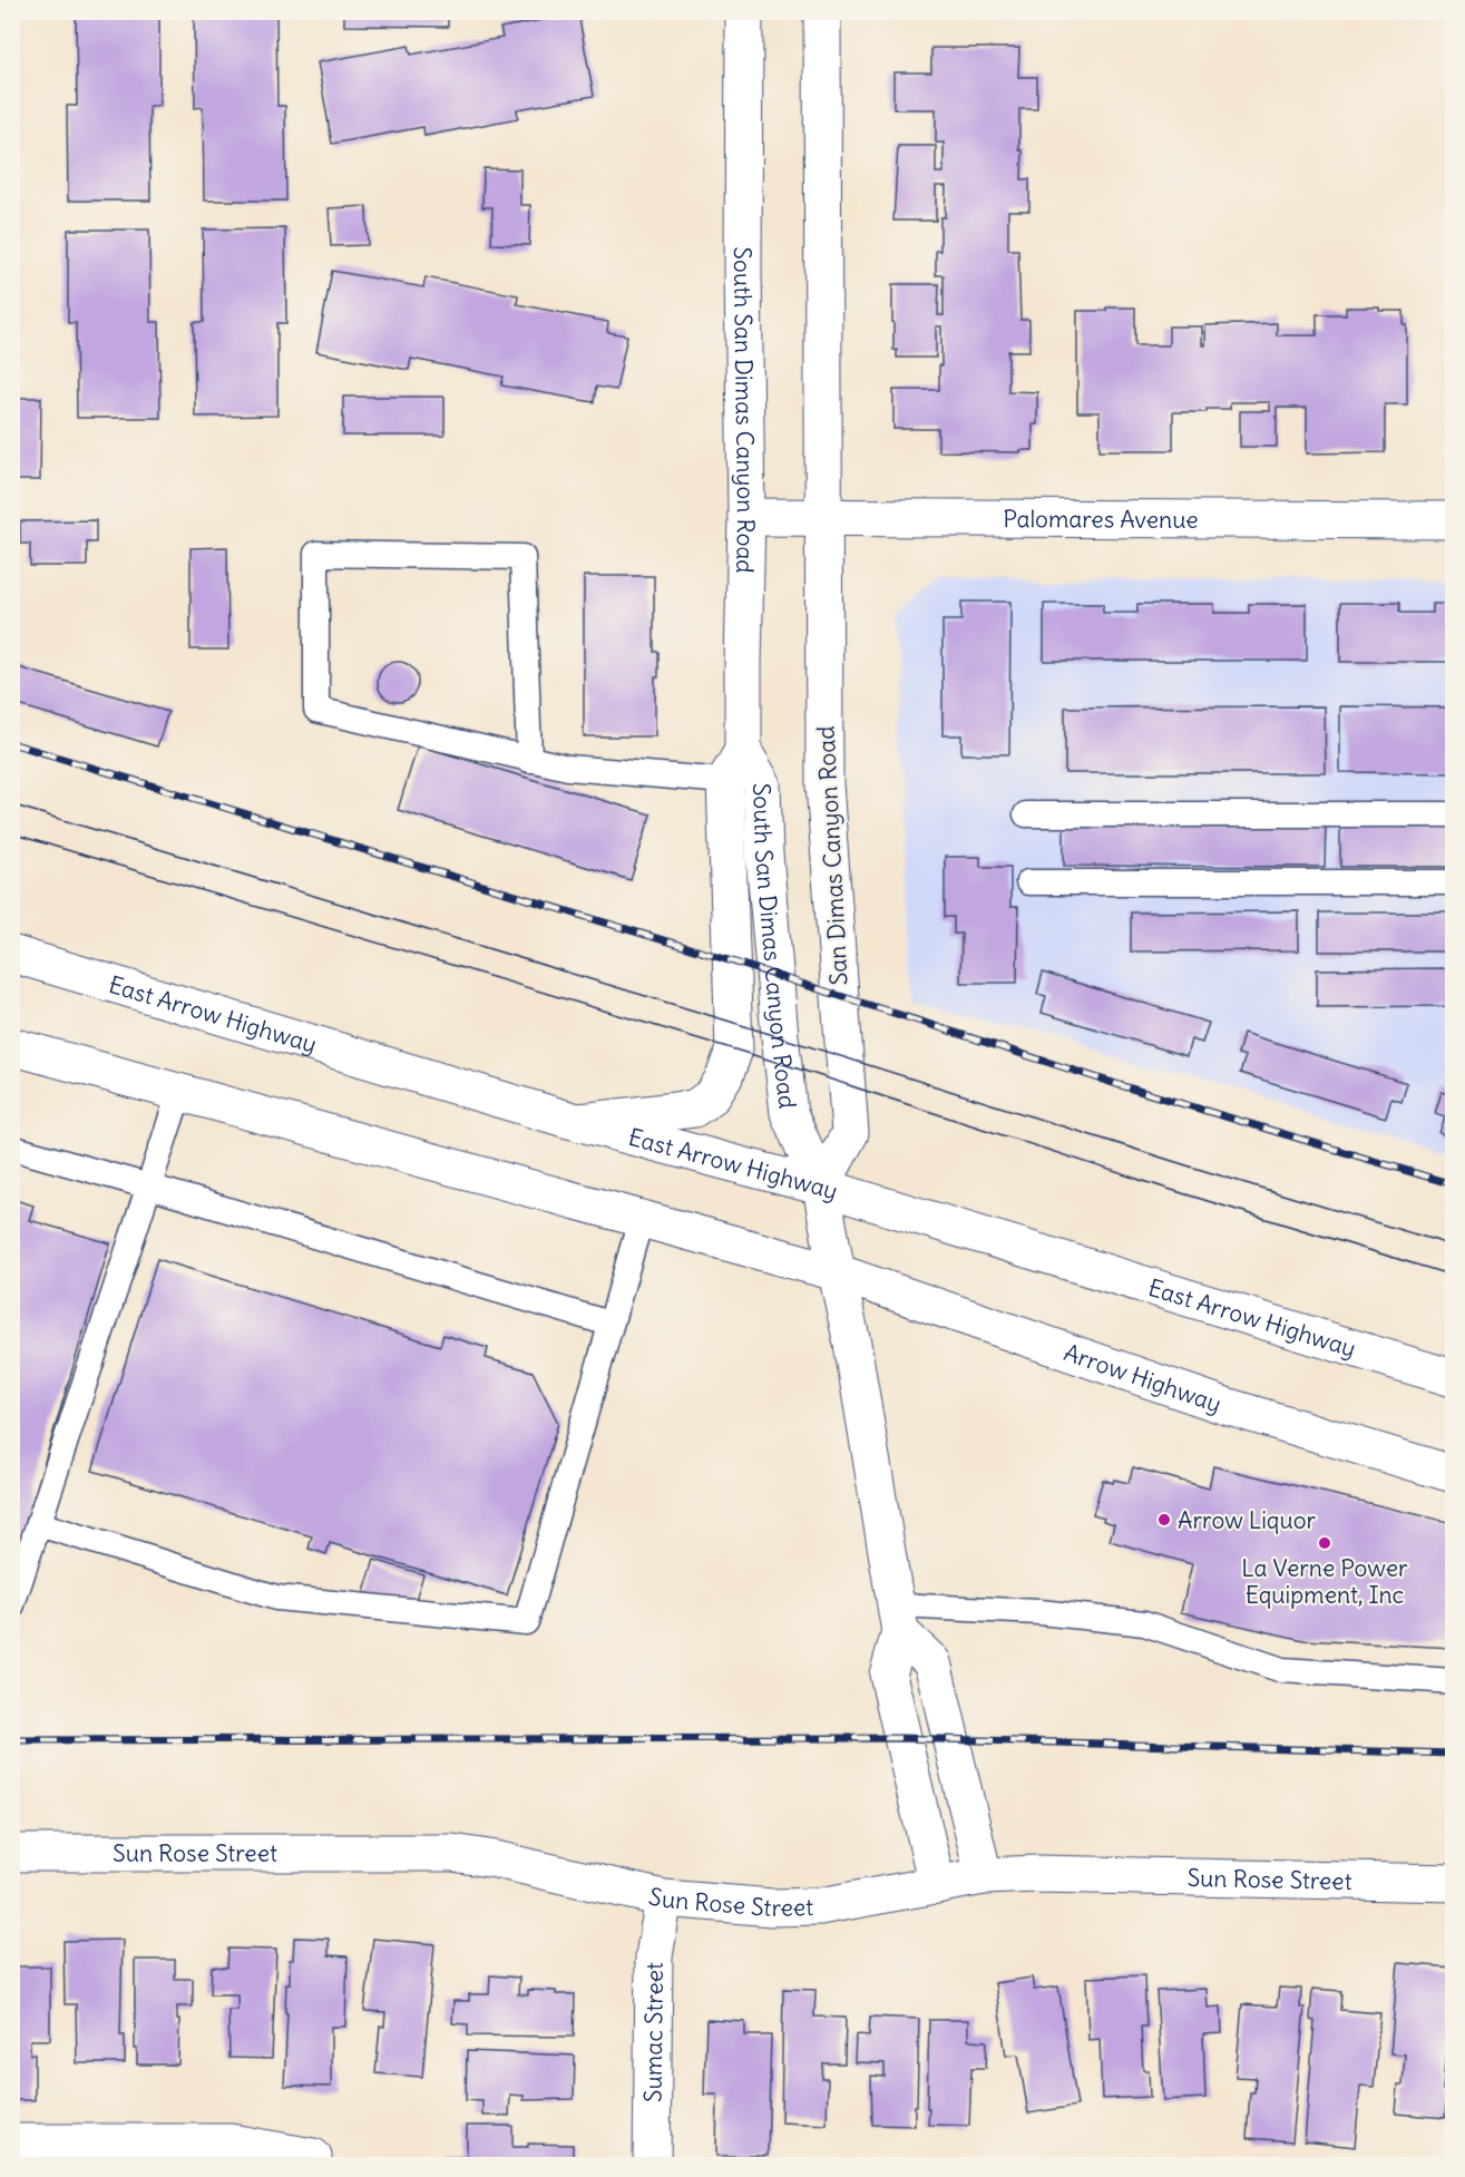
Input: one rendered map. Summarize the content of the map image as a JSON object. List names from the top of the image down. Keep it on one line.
{"streets":{"main road":["South San Dimas Canyon Road","Palomares Avenue","San Dimas Canyon Road","East Arrow Highway","Arrow Highway","Sun Rose Street","Sumac Street"]},"crossings":[["South San Dimas Canyon Road","Palomares Avenue"],["South San Dimas Canyon Road","San Dimas Canyon Road"],["South San Dimas Canyon Road","East Arrow Highway"],["South San Dimas Canyon Road","Arrow Highway"],["South San Dimas Canyon Road","Sun Rose Street"],["Palomares Avenue","San Dimas Canyon Road"],["San Dimas Canyon Road","East Arrow Highway"],["Sun Rose Street","Sumac Street"]],"places":["Arrow Liquor","La Verne Power Equipment, Inc"]}
